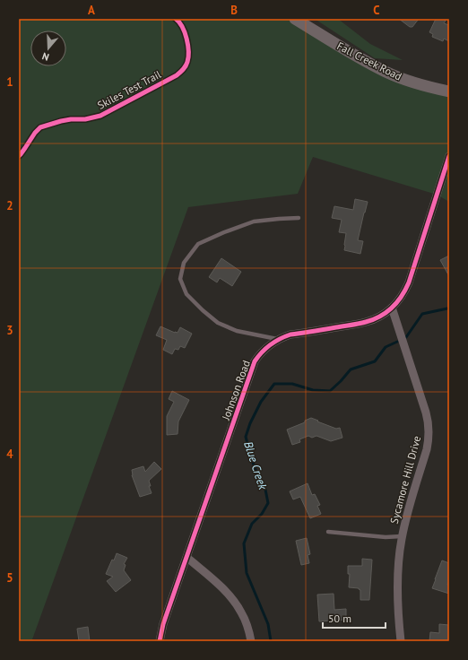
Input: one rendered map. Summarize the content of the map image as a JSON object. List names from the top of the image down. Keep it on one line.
{"streets":{"main road":["Fall Creek Road"],"street":["Johnson Road","Sycamore Hill Drive"],"cycle path":["Skiles Test Trail"]},"crossings":[["Johnson Road","Sycamore Hill Drive"]],"water":["Blue Creek"],"scale_bar":"50 m","north":"bottom","grid":{"columns":["A","B","C"],"rows":["1","2","3","4","5"]}}
